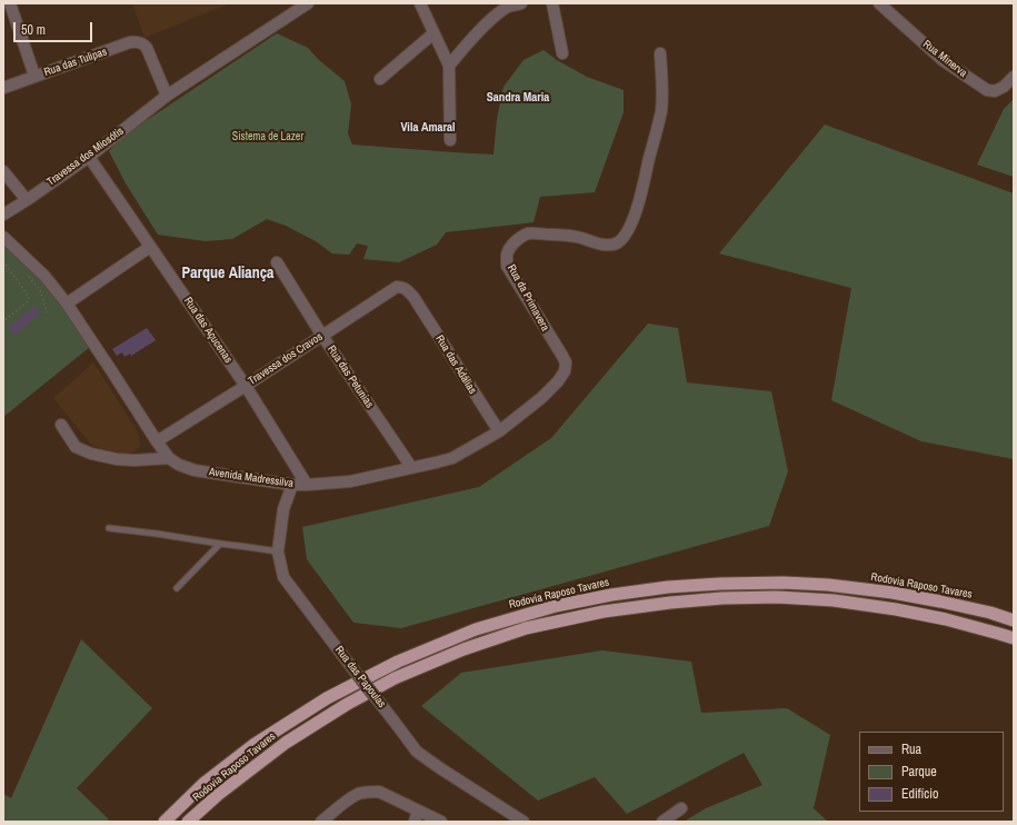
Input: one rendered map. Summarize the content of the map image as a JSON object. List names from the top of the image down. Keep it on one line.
{"streets":{"highway":["Rodovia Raposo Tavares"],"street":["Rua Minerva","Rua das Tulipas","Travessa dos Miosótis","Rua da Primavera","Rua das Açucenas","Travessa dos Cravos","Rua das Adálias","Rua das Petunias","Avenida Madressilva","Rua das Papoulas"]},"crossings":[["Rua das Tulipas","Travessa dos Miosótis"],["Travessa dos Miosótis","Rua das Açucenas"],["Rua da Primavera","Avenida Madressilva"],["Rua das Açucenas","Travessa dos Cravos"],["Rua das Açucenas","Avenida Madressilva"],["Travessa dos Cravos","Rua das Adálias"],["Travessa dos Cravos","Rua das Petunias"],["Travessa dos Cravos","Avenida Madressilva"],["Rua das Adálias","Avenida Madressilva"],["Rua das Petunias","Avenida Madressilva"],["Avenida Madressilva","Rua das Papoulas"]],"districts":["Sandra Maria","Vila Amaral","Parque Aliança"],"parks":["Sistema de Lazer"],"legend":["Rua","Parque","Edifício"],"scale_bar":"50 m"}
